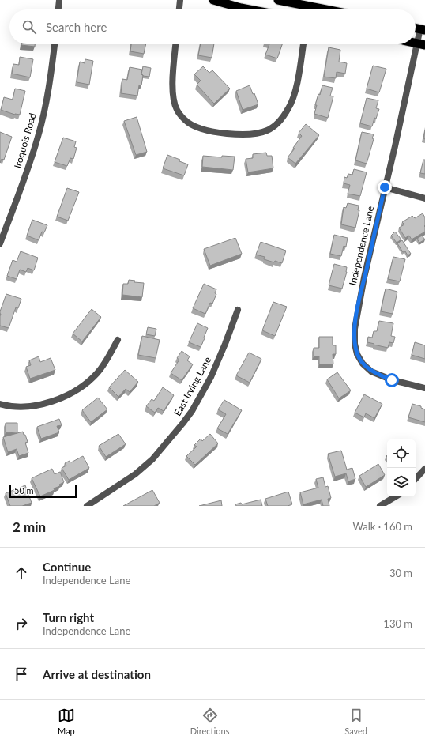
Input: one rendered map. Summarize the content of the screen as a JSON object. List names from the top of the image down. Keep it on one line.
{"streets":{"street":["Iroquois Road","Independence Lane","East Irving Lane"]},"scale_bar":"50 m","page":{"search":"Search here","scale":"50 m","heading":["2 min","Walk · 160 m"],"list":[["Continue","Independence Lane","30 m"],["Turn right","Independence Lane","130 m"],"Arrive at destination"],"nav":["Map","Directions","Saved"]}}
